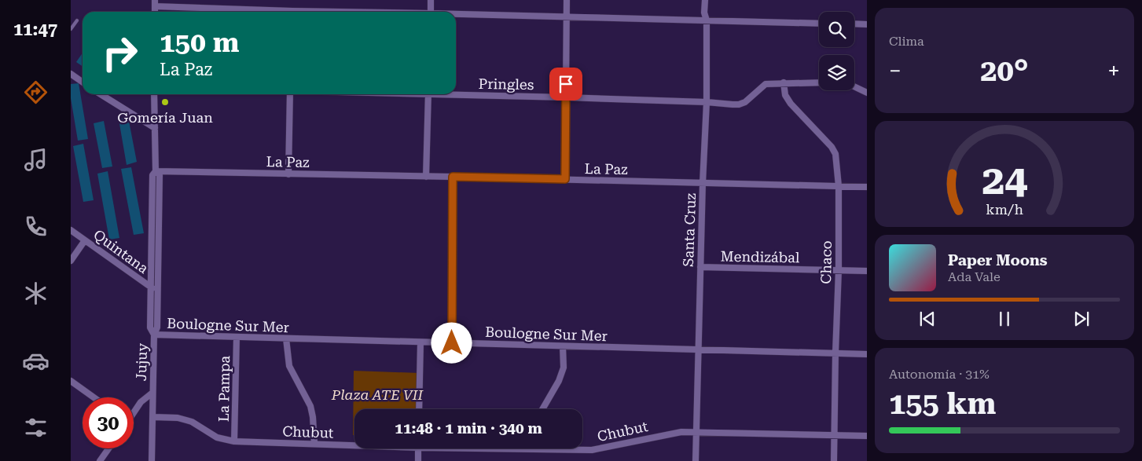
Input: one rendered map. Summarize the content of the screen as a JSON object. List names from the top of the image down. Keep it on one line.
{"streets":{"street":["Pringles","La Paz","Santa Cruz","Quintana","Mendizábal","Chaco","Boulogne Sur Mer","Jujuy","La Pampa","Chubut"]},"crossings":[["Pringles","Santa Cruz"],["Pringles","Chaco"],["La Paz","Santa Cruz"],["La Paz","Chaco"],["Santa Cruz","Mendizábal"],["Santa Cruz","Boulogne Sur Mer"],["Santa Cruz","Chubut"],["Mendizábal","Chaco"],["Chaco","Boulogne Sur Mer"],["Chaco","Chubut"],["Boulogne Sur Mer","Jujuy"],["Boulogne Sur Mer","La Pampa"],["Jujuy","Chubut"],["La Pampa","Chubut"]],"parks":["Plaza ATE VII"],"places":["Gomería Juan"],"page":{"tabs":"11:47","tile":["Clima",["Autonomía · 31%","155 km"]],"turn":["150 m","La Paz"],"heat":["−","20°","+"],"song":["Paper Moons","Ada Vale"],"limit":"30","trip":"11:48 · 1 min · 340 m","gauge":["24","km/h"]}}
